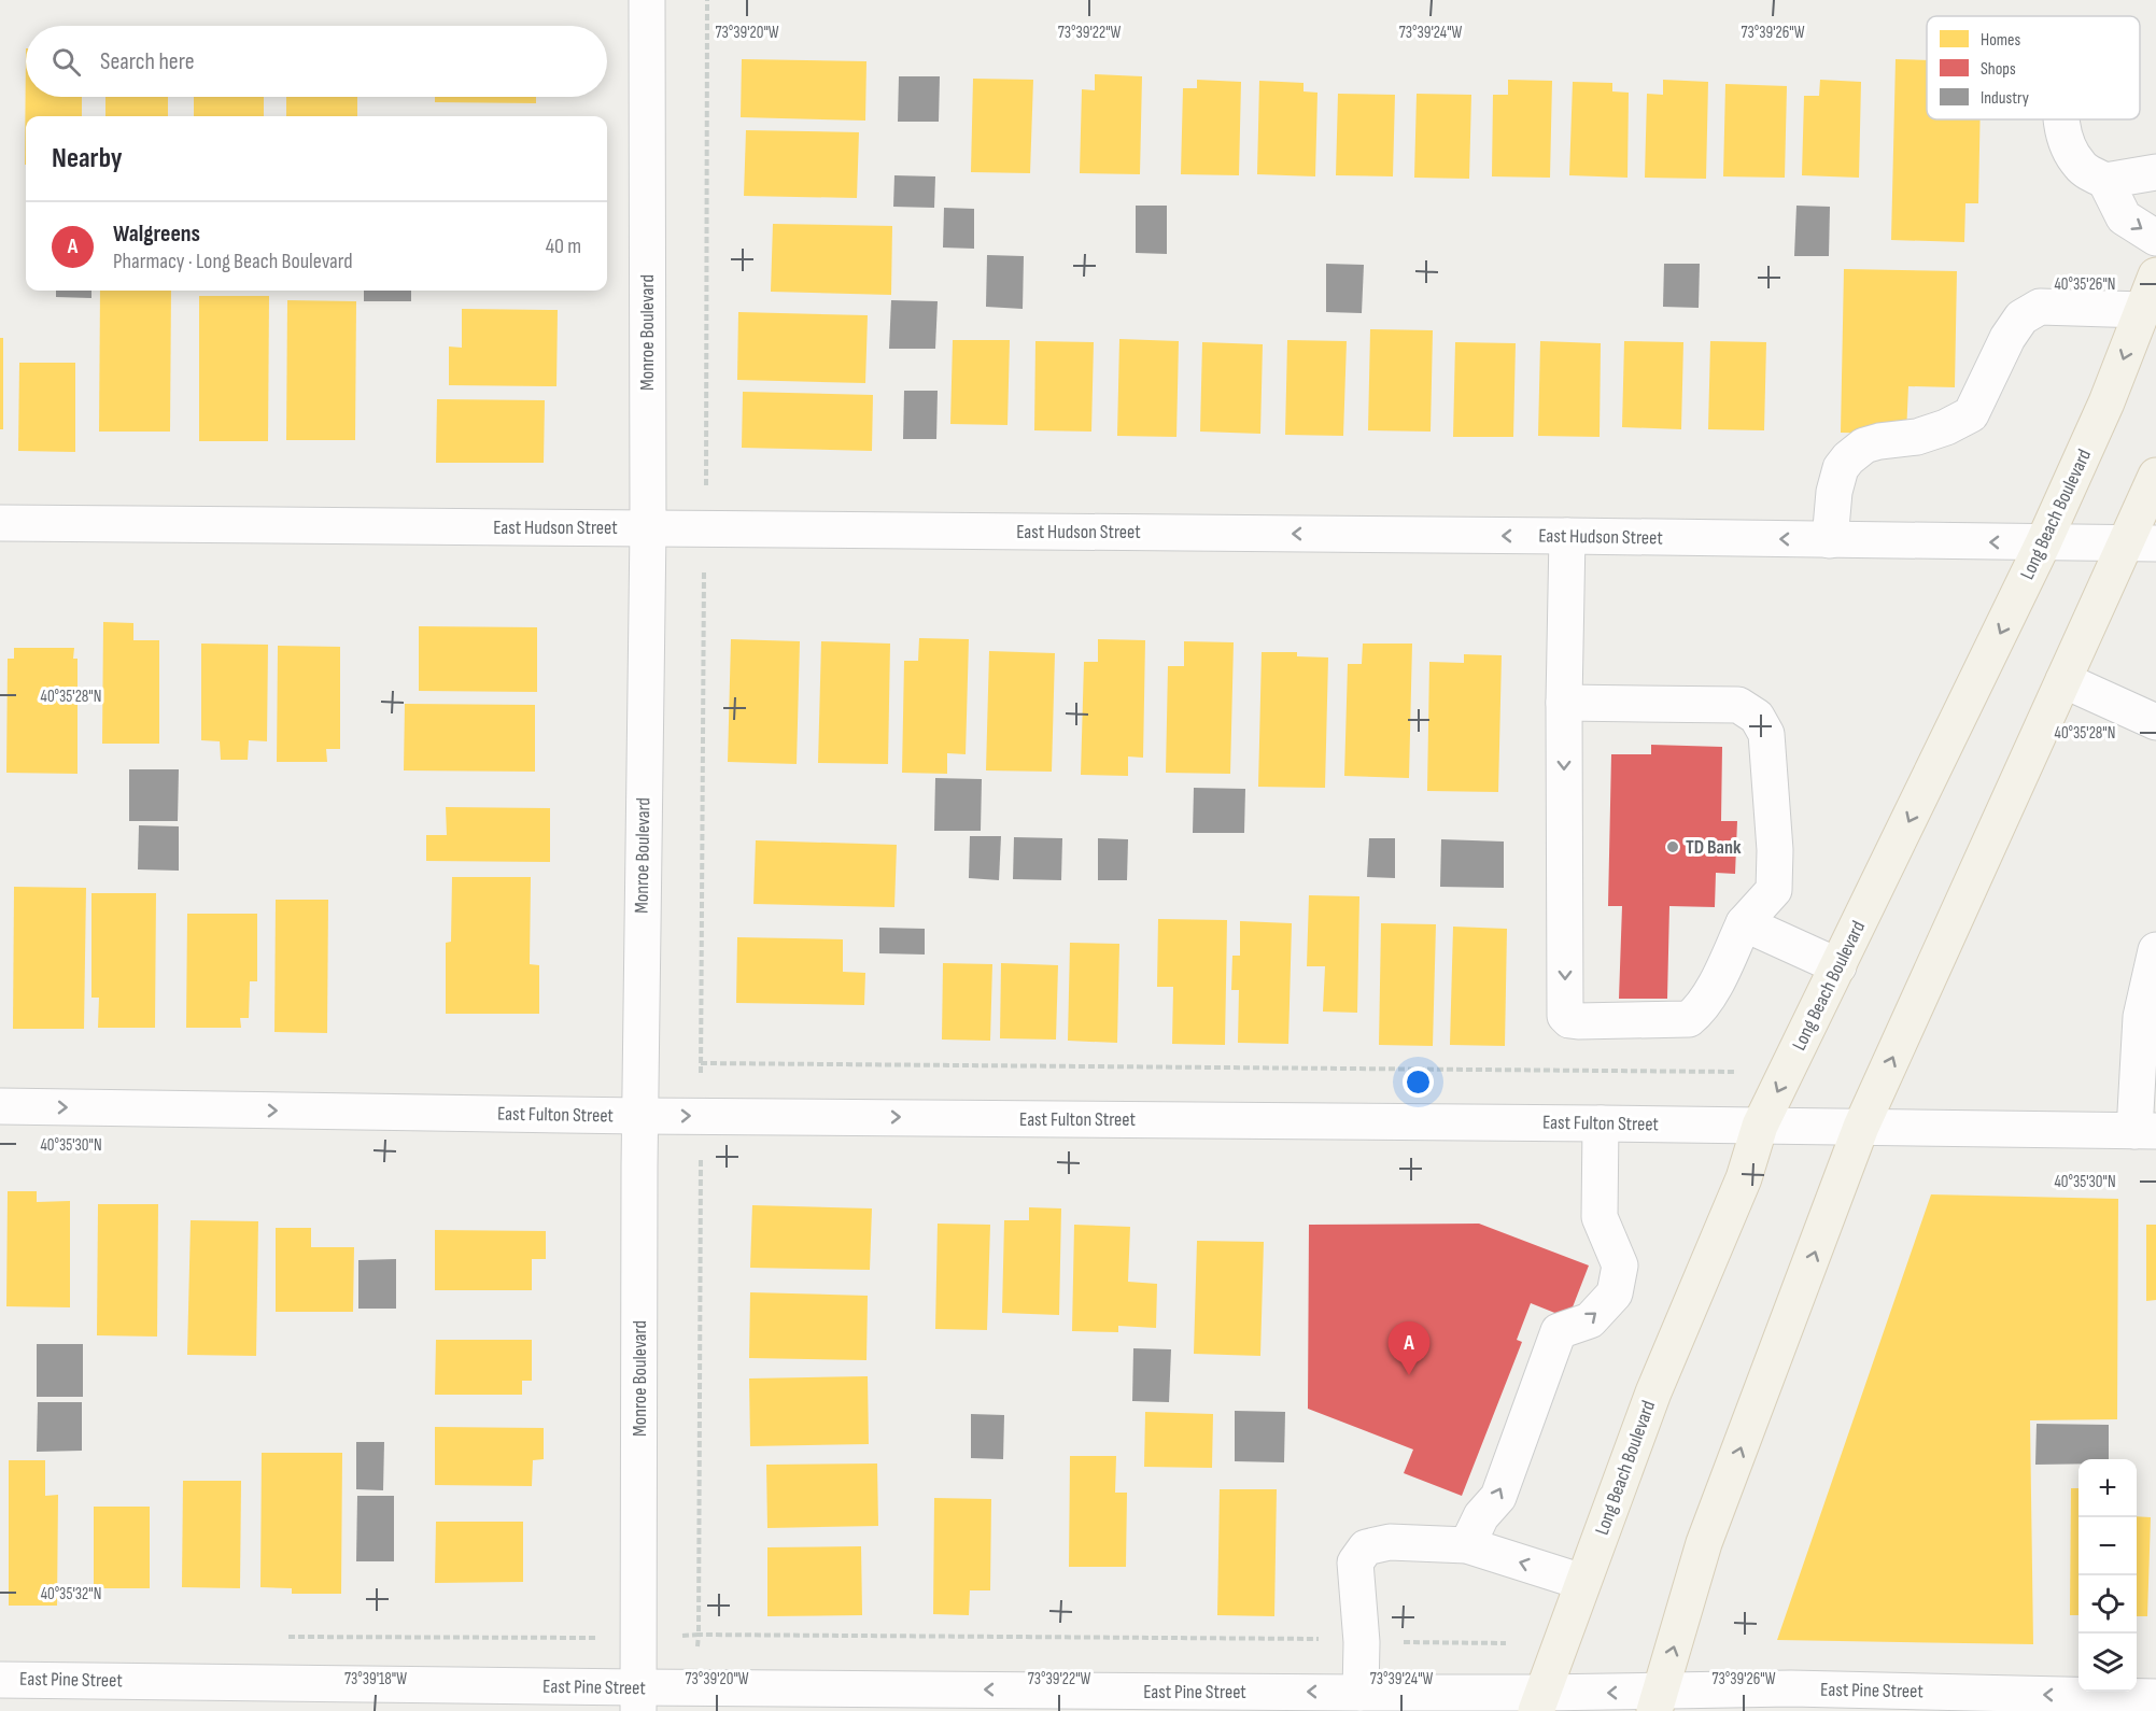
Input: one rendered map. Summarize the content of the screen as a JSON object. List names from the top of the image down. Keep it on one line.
{"streets":{"main road":["Long Beach Boulevard"],"street":["Monroe Boulevard","East Hudson Street","East Fulton Street","East Pine Street"]},"crossings":[["Monroe Boulevard","East Hudson Street"],["Monroe Boulevard","East Fulton Street"],["Monroe Boulevard","East Pine Street"],["Long Beach Boulevard","East Hudson Street"],["Long Beach Boulevard","East Fulton Street"],["Long Beach Boulevard","East Pine Street"]],"one_way":["East Hudson Street","East Fulton Street","East Pine Street"],"places":["TD Bank"],"legend":["Homes","Shops","Industry"],"page":{"search":"Search here","heading":"Nearby","list":[{"mark":"A","name":"Walgreens","note":"Pharmacy · Long Beach Boulevard","value":"40 m"}],"pins":"A","map_buttons":["+","−"]},"coordinates":["73°39'20\"W","73°39'22\"W","73°39'24\"W","73°39'26\"W","40°35'26\"N","40°35'28\"N","40°35'30\"N","40°35'32\"N","73°39'18\"W"]}
